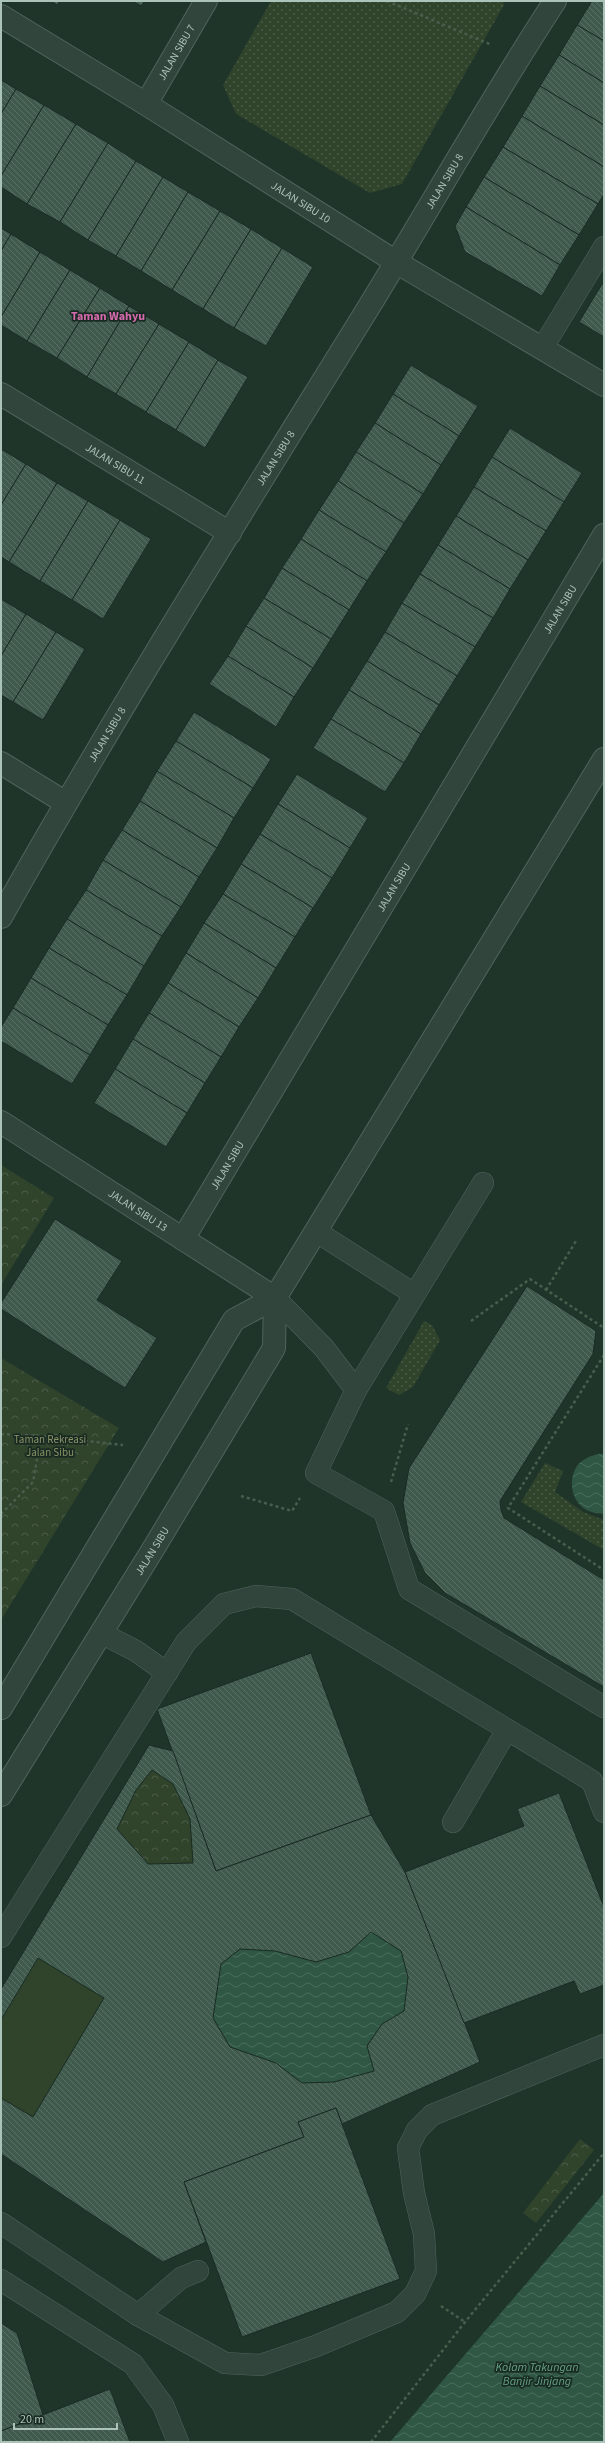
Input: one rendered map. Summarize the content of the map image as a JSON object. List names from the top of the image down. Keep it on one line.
{"streets":{"street":["JALAN SIBU 7","JALAN SIBU 8","JALAN SIBU 10","JALAN SIBU 11","JALAN SIBU","JALAN SIBU 13"]},"crossings":[["JALAN SIBU 7","JALAN SIBU 10"],["JALAN SIBU 8","JALAN SIBU 10"],["JALAN SIBU 8","JALAN SIBU 11"],["JALAN SIBU","JALAN SIBU 13"]],"districts":["Taman Wahyu"],"water":["Kolam Takungan Banjir Jinjang"],"parks":["Taman Rekreasi Jalan Sibu"],"scale_bar":"20 m"}
